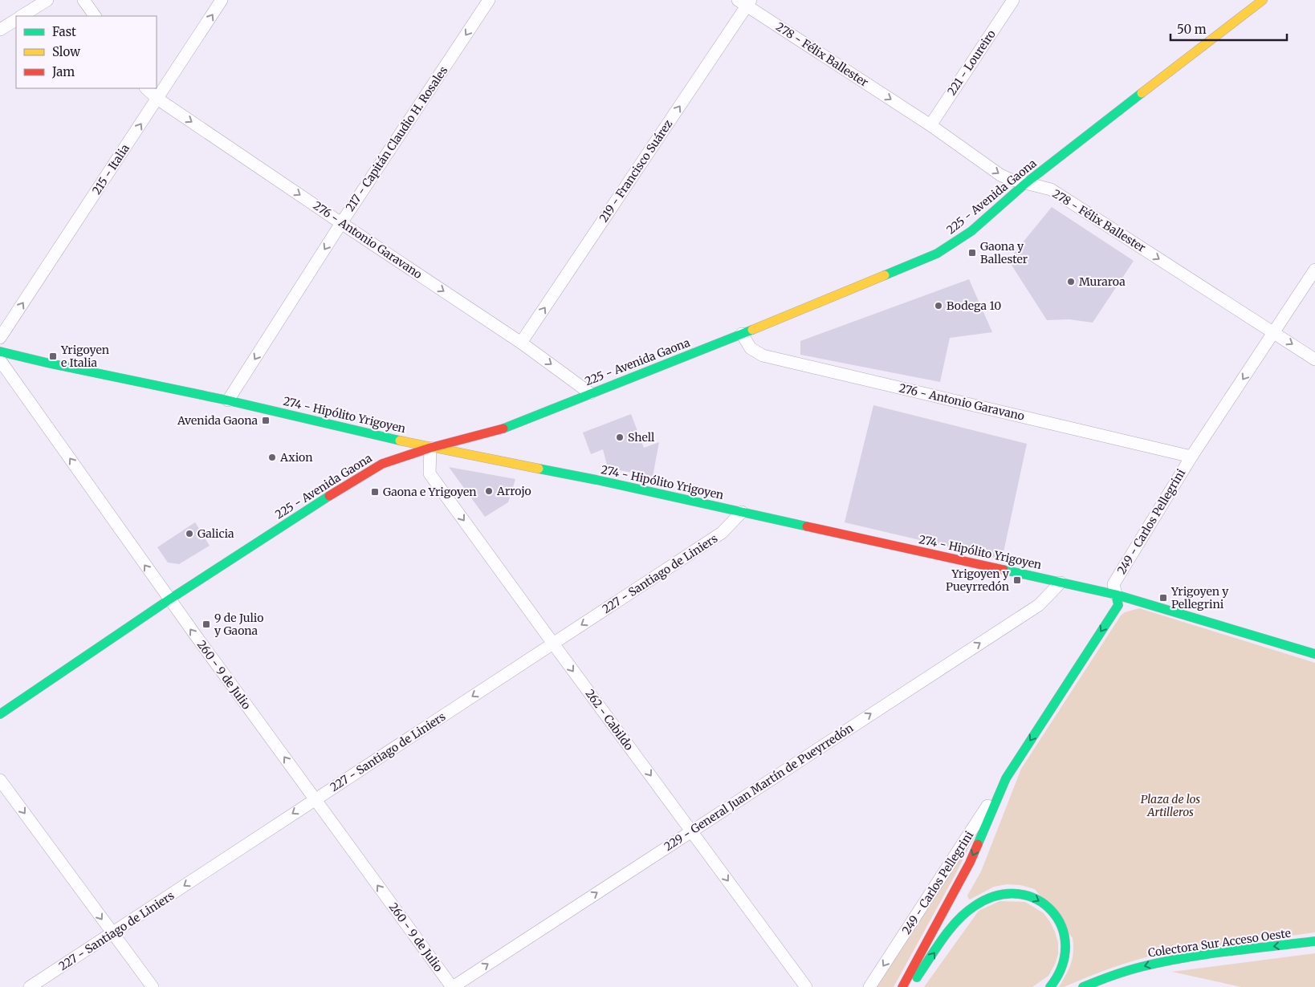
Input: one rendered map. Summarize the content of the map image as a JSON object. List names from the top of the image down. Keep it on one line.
{"streets":{"street":["278 - Félix Ballester","221 - Loureiro","217 - Capitán Claudio H. Rosales","215 - Italia","219 - Francisco Suárez","225 - Avenida Gaona","276 - Antonio Garavano","274 - Hipólito Yrigoyen","249 - Carlos Pellegrini","227 - Santiago de Liniers","260 - 9 de Julio","262 - Cabildo","229 - General Juan Martín de Pueyrredón","Colectora Sur Acceso Oeste"]},"crossings":[["278 - Félix Ballester","221 - Loureiro"],["278 - Félix Ballester","219 - Francisco Suárez"],["278 - Félix Ballester","225 - Avenida Gaona"],["278 - Félix Ballester","249 - Carlos Pellegrini"],["217 - Capitán Claudio H. Rosales","276 - Antonio Garavano"],["217 - Capitán Claudio H. Rosales","274 - Hipólito Yrigoyen"],["215 - Italia","276 - Antonio Garavano"],["219 - Francisco Suárez","276 - Antonio Garavano"],["225 - Avenida Gaona","276 - Antonio Garavano"],["225 - Avenida Gaona","274 - Hipólito Yrigoyen"],["225 - Avenida Gaona","260 - 9 de Julio"],["225 - Avenida Gaona","262 - Cabildo"],["276 - Antonio Garavano","249 - Carlos Pellegrini"],["274 - Hipólito Yrigoyen","249 - Carlos Pellegrini"],["274 - Hipólito Yrigoyen","227 - Santiago de Liniers"],["274 - Hipólito Yrigoyen","262 - Cabildo"],["274 - Hipólito Yrigoyen","229 - General Juan Martín de Pueyrredón"],["227 - Santiago de Liniers","260 - 9 de Julio"],["227 - Santiago de Liniers","262 - Cabildo"],["260 - 9 de Julio","229 - General Juan Martín de Pueyrredón"],["262 - Cabildo","229 - General Juan Martín de Pueyrredón"]],"one_way":["278 - Félix Ballester","217 - Capitán Claudio H. Rosales","215 - Italia","219 - Francisco Suárez","276 - Antonio Garavano","249 - Carlos Pellegrini","227 - Santiago de Liniers","260 - 9 de Julio","262 - Cabildo","229 - General Juan Martín de Pueyrredón","Colectora Sur Acceso Oeste"],"parks":["Plaza de los Artilleros"],"places":{"transit":["Gaona y Ballester","Yrigoyen e Italia","Avenida Gaona","Gaona e Yrigoyen","Yrigoyen y Pueyrredón","Yrigoyen y Pellegrini","9 de Julio y Gaona"],"other":["Muraroa","Bodega 10","Shell","Axion","Arrojo","Galicia"]},"legend":["Fast","Slow","Jam"],"scale_bar":"50 m"}
